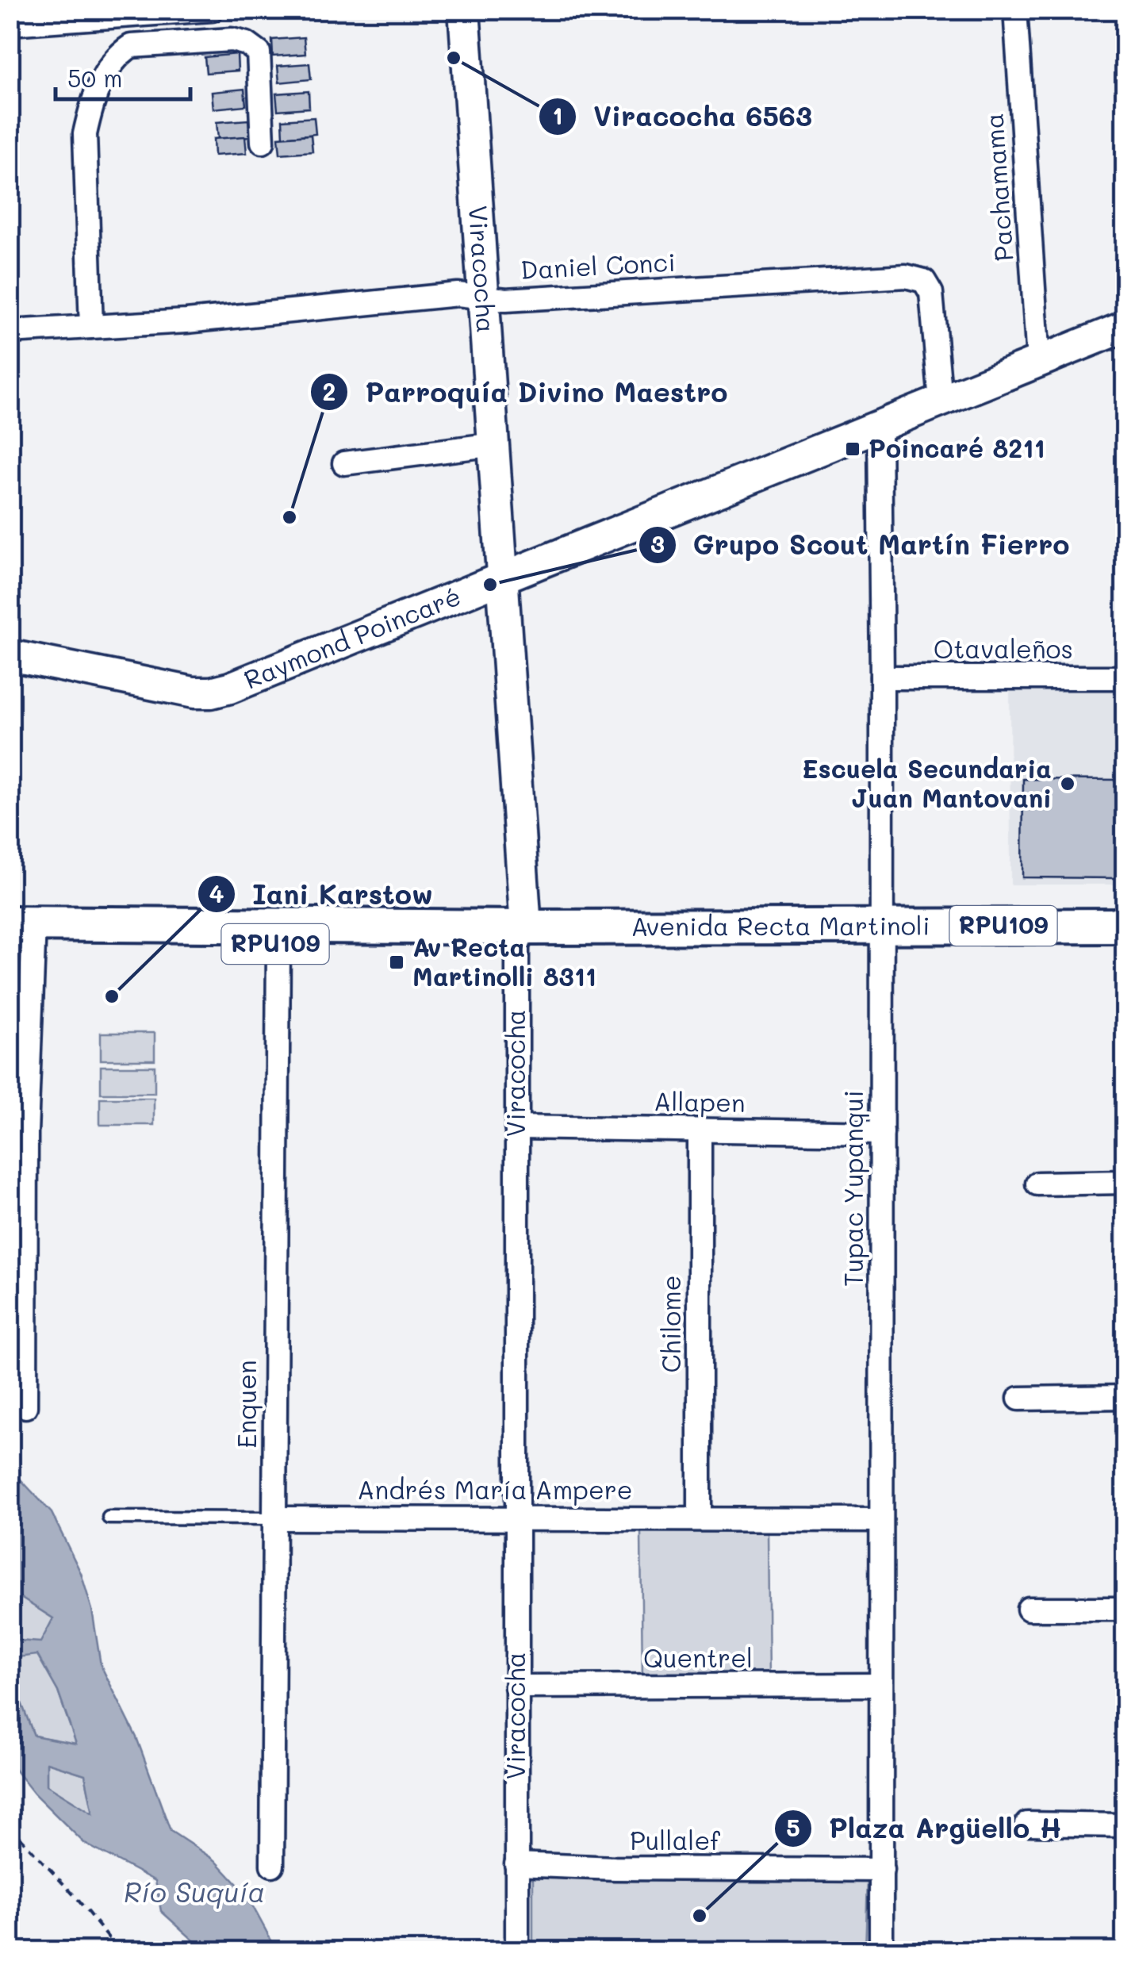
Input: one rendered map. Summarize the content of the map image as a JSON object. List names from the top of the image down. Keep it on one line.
{"streets":{"main road":["RPU109","Avenida Recta Martinoli"],"street":["Pachamama","Daniel Conci","Viracocha","Raymond Poincaré","Otavaleños","Allapen","Tupac Yupanqui","Chilome","Enquen","Andrés María Ampere","Quentrel","Pullalef"]},"crossings":[["Pachamama","Raymond Poincaré"],["Daniel Conci","Viracocha"],["Daniel Conci","Raymond Poincaré"],["Viracocha","Raymond Poincaré"],["Viracocha","Avenida Recta Martinoli"],["Viracocha","Allapen"],["Viracocha","Andrés María Ampere"],["Viracocha","Quentrel"],["Viracocha","Pullalef"],["Raymond Poincaré","Tupac Yupanqui"],["Otavaleños","Tupac Yupanqui"],["Avenida Recta Martinoli","Tupac Yupanqui"],["Avenida Recta Martinoli","Enquen"],["Allapen","Tupac Yupanqui"],["Allapen","Chilome"],["Tupac Yupanqui","Andrés María Ampere"],["Tupac Yupanqui","Quentrel"],["Tupac Yupanqui","Pullalef"],["Chilome","Andrés María Ampere"],["Enquen","Andrés María Ampere"]],"water":["Río Suquía"],"places":{"other":["Viracocha 6563","Parroquía Divino Maestro","Grupo Scout Martín Fierro","Escuela Secundaria Juan Mantovani","Iani Karstow","Plaza Argüello H"],"transit":["Poincaré 8211","Av Recta Martinolli 8311"]},"scale_bar":"50 m"}
